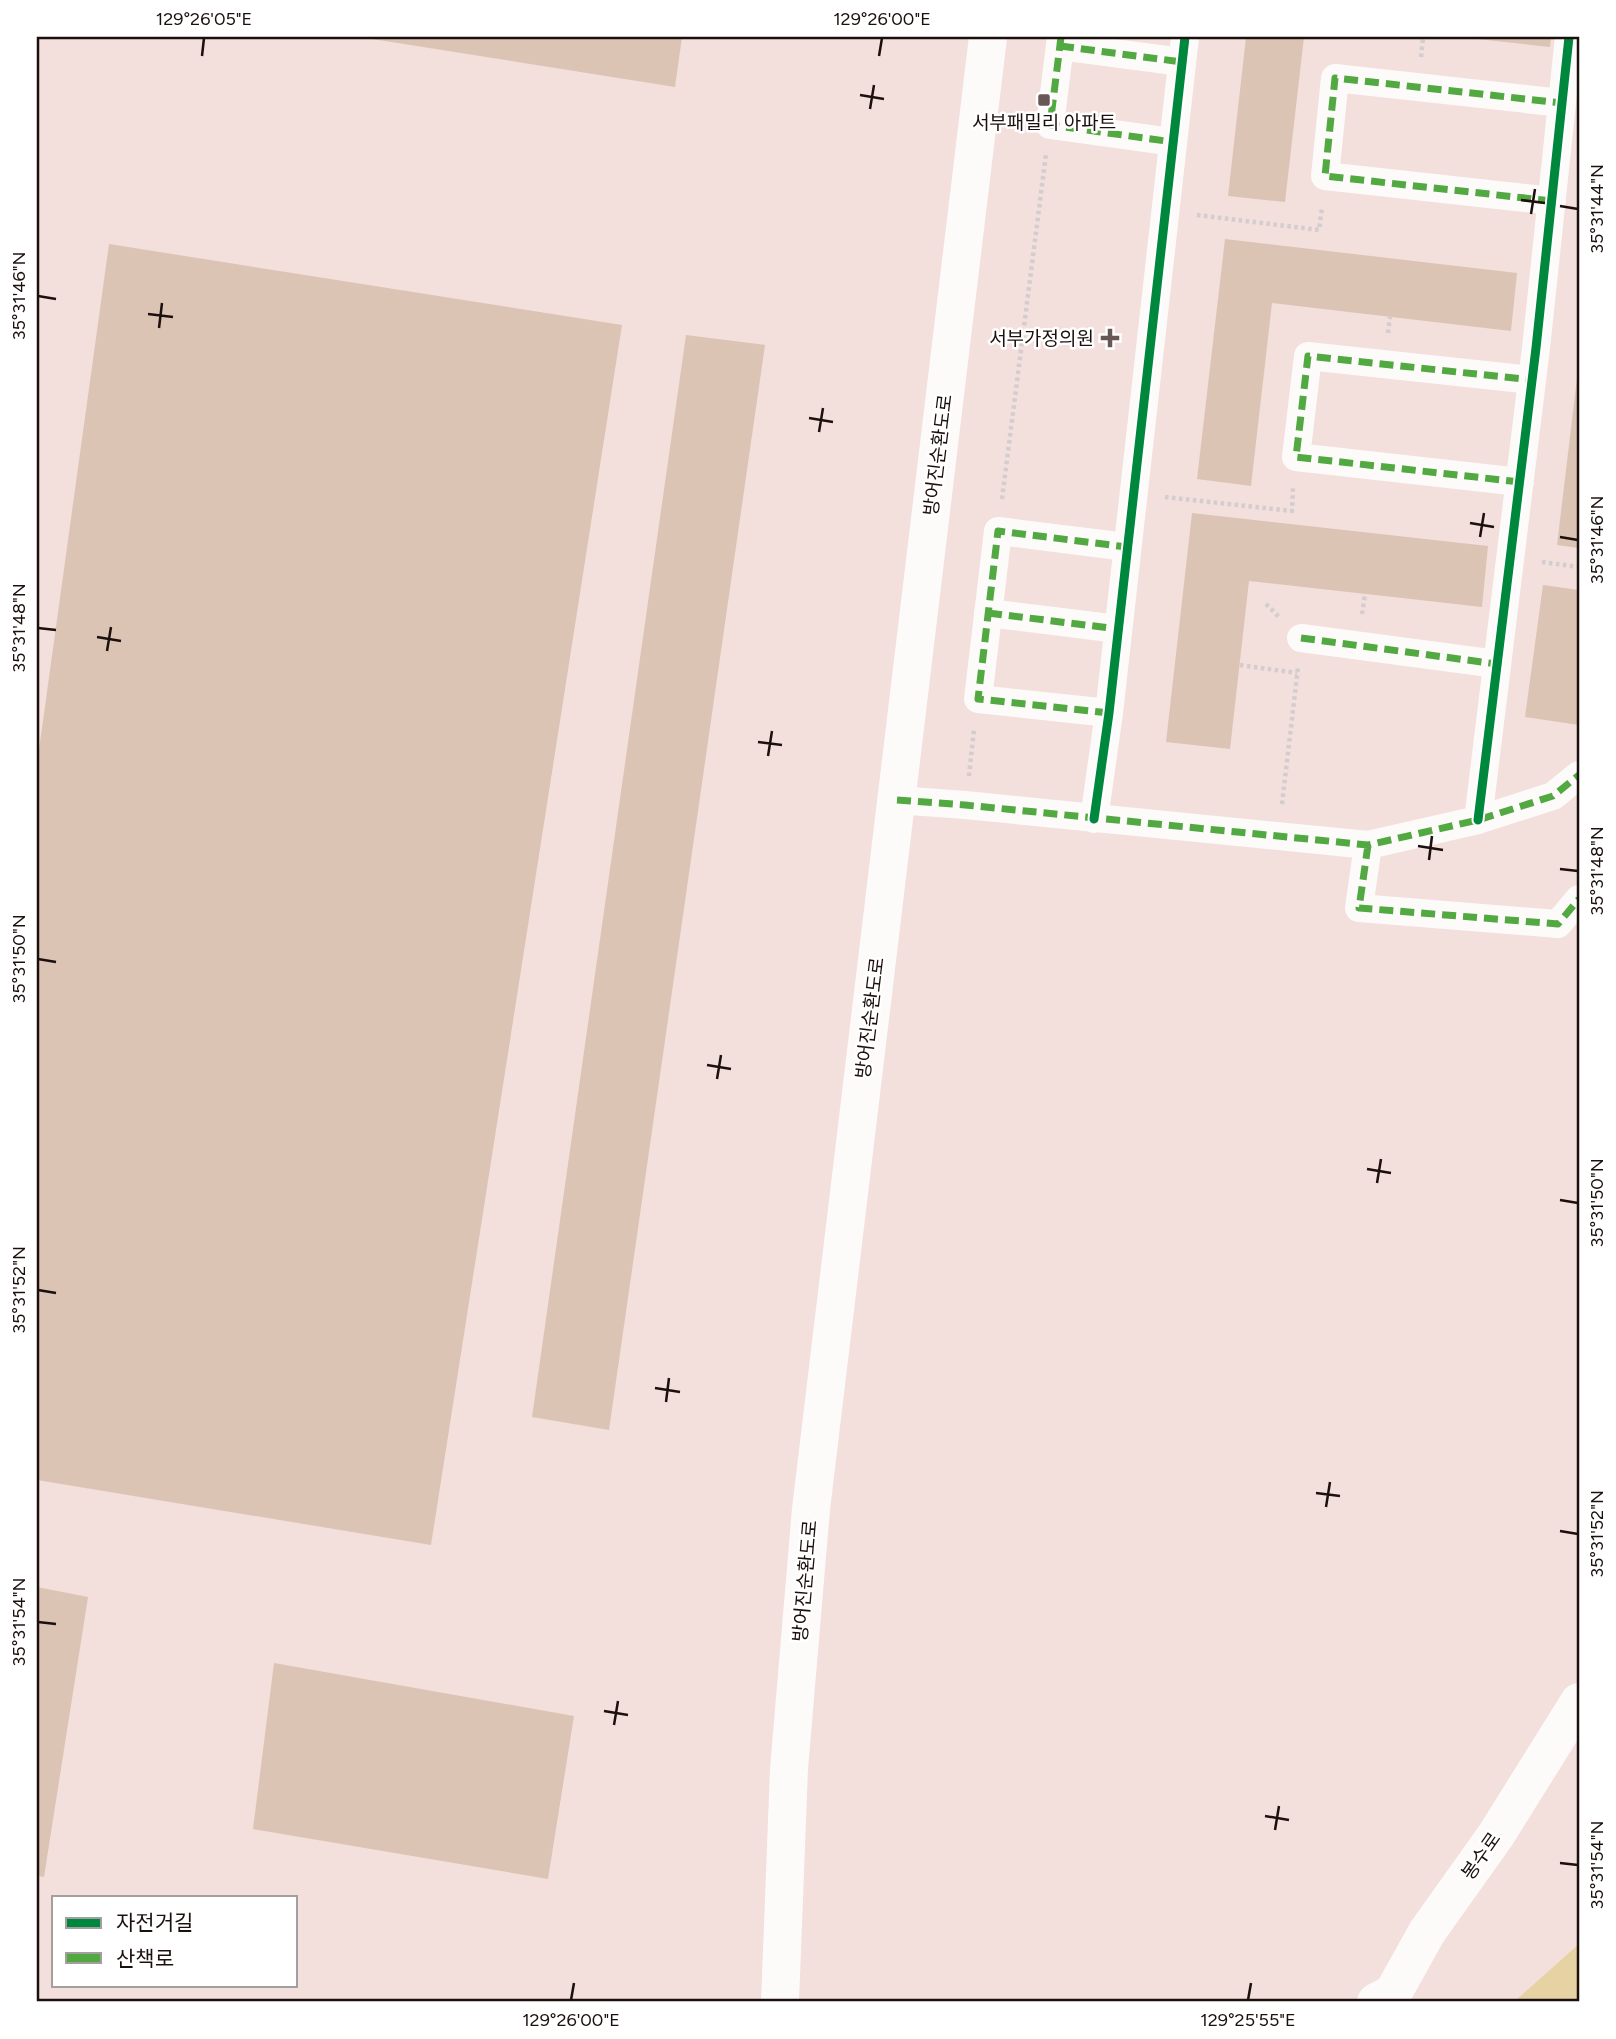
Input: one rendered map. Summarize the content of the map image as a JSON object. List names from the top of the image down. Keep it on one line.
{"streets":{"main road":["방어진순환도로","봉수로"]},"places":{"transit":["서부패밀리 아파트"],"health":["서부가정의원"]},"legend":["자전거길","산책로"],"coordinates":["129°26'05\"E","129°26'00\"E","35°31'44\"N","35°31'46\"N","35°31'48\"N","35°31'50\"N","35°31'52\"N","35°31'54\"N","129°25'55\"E"]}
